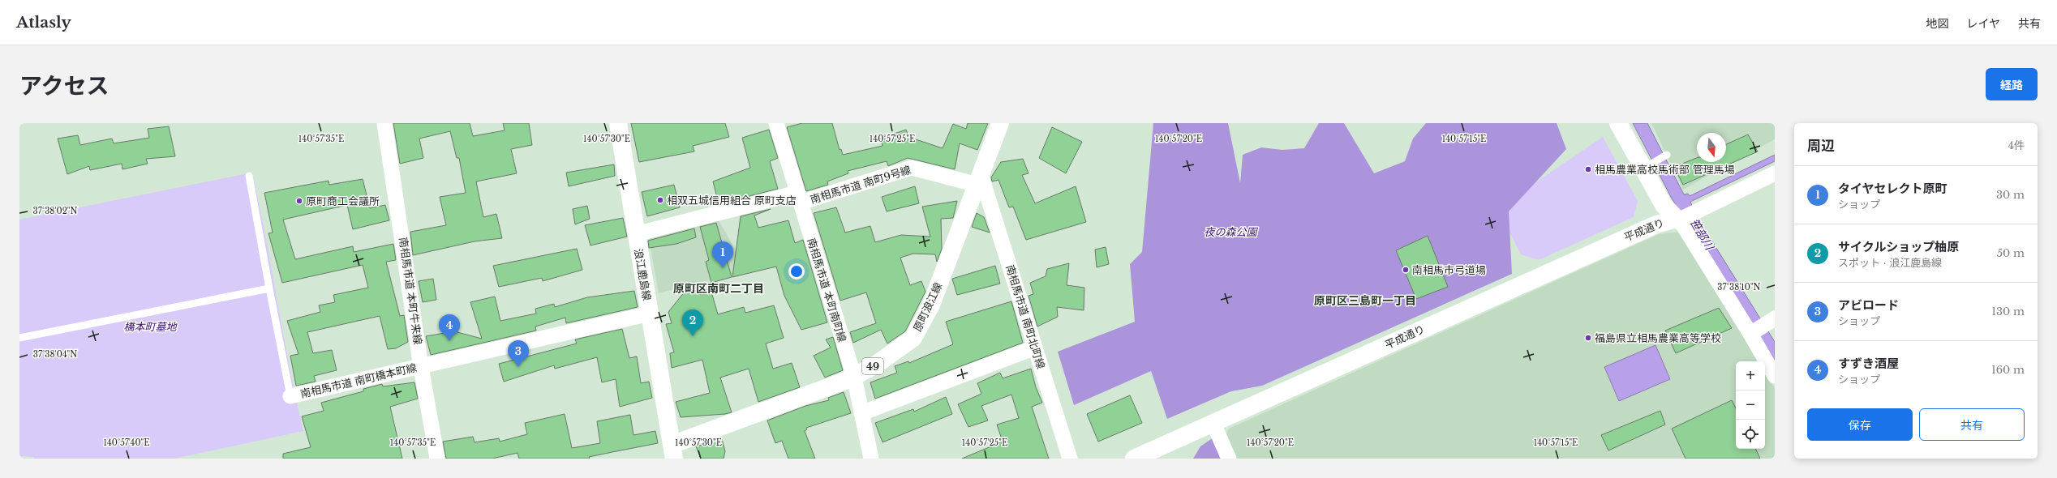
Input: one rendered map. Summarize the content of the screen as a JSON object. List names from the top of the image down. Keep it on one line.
{"streets":{"main road":["平成通り","浪江鹿島線","原町浪江線","49"],"street":["南相馬市道 南町9号線","南相馬市道 本町南町線","南相馬市道 本町牛来線","南相馬市道 南町北町線","南相馬市道 南町橋本町線"]},"crossings":[["南相馬市道 南町9号線","浪江鹿島線"],["南相馬市道 南町9号線","南相馬市道 本町南町線"],["南相馬市道 南町9号線","原町浪江線"],["南相馬市道 南町9号線","南相馬市道 南町北町線"],["浪江鹿島線","原町浪江線"],["浪江鹿島線","南相馬市道 南町橋本町線"],["南相馬市道 本町南町線","原町浪江線"],["南相馬市道 本町牛来線","南相馬市道 南町橋本町線"],["原町浪江線","南相馬市道 南町北町線"]],"districts":["原町区南町二丁目","原町区三島町一丁目"],"water":["笹部川"],"parks":["夜の森公園","橋本町墓地"],"places":["相馬農業高校馬術部 管理馬場","相双五城信用組合 原町支店","原町商工会議所","南相馬市弓道場","福島県立相馬農業高等学校"],"north":"bottom","page":{"header":"Atlasly","nav":["地図","レイヤ","共有"],"title":"アクセス","buttons":["経路",["保存","共有"]],"heading":["周辺","4件"],"list":[{"mark":"1","name":"タイヤセレクト原町","note":"ショップ","value":"30 m"},{"mark":"2","name":"サイクルショップ柚原","note":"スポット · 浪江鹿島線","value":"50 m"},{"mark":"3","name":"アビロード","note":"ショップ","value":"130 m"},{"mark":"4","name":"すずき酒屋","note":"ショップ","value":"160 m"}],"pins":["1","2","4","3"],"map_buttons":["+","−"]},"coordinates":["140°57'35\"E","140°57'30\"E","140°57'25\"E","140°57'20\"E","140°57'15\"E","37°38'02\"N","37°38'10\"N","37°38'04\"N","140°57'40\"E"]}
